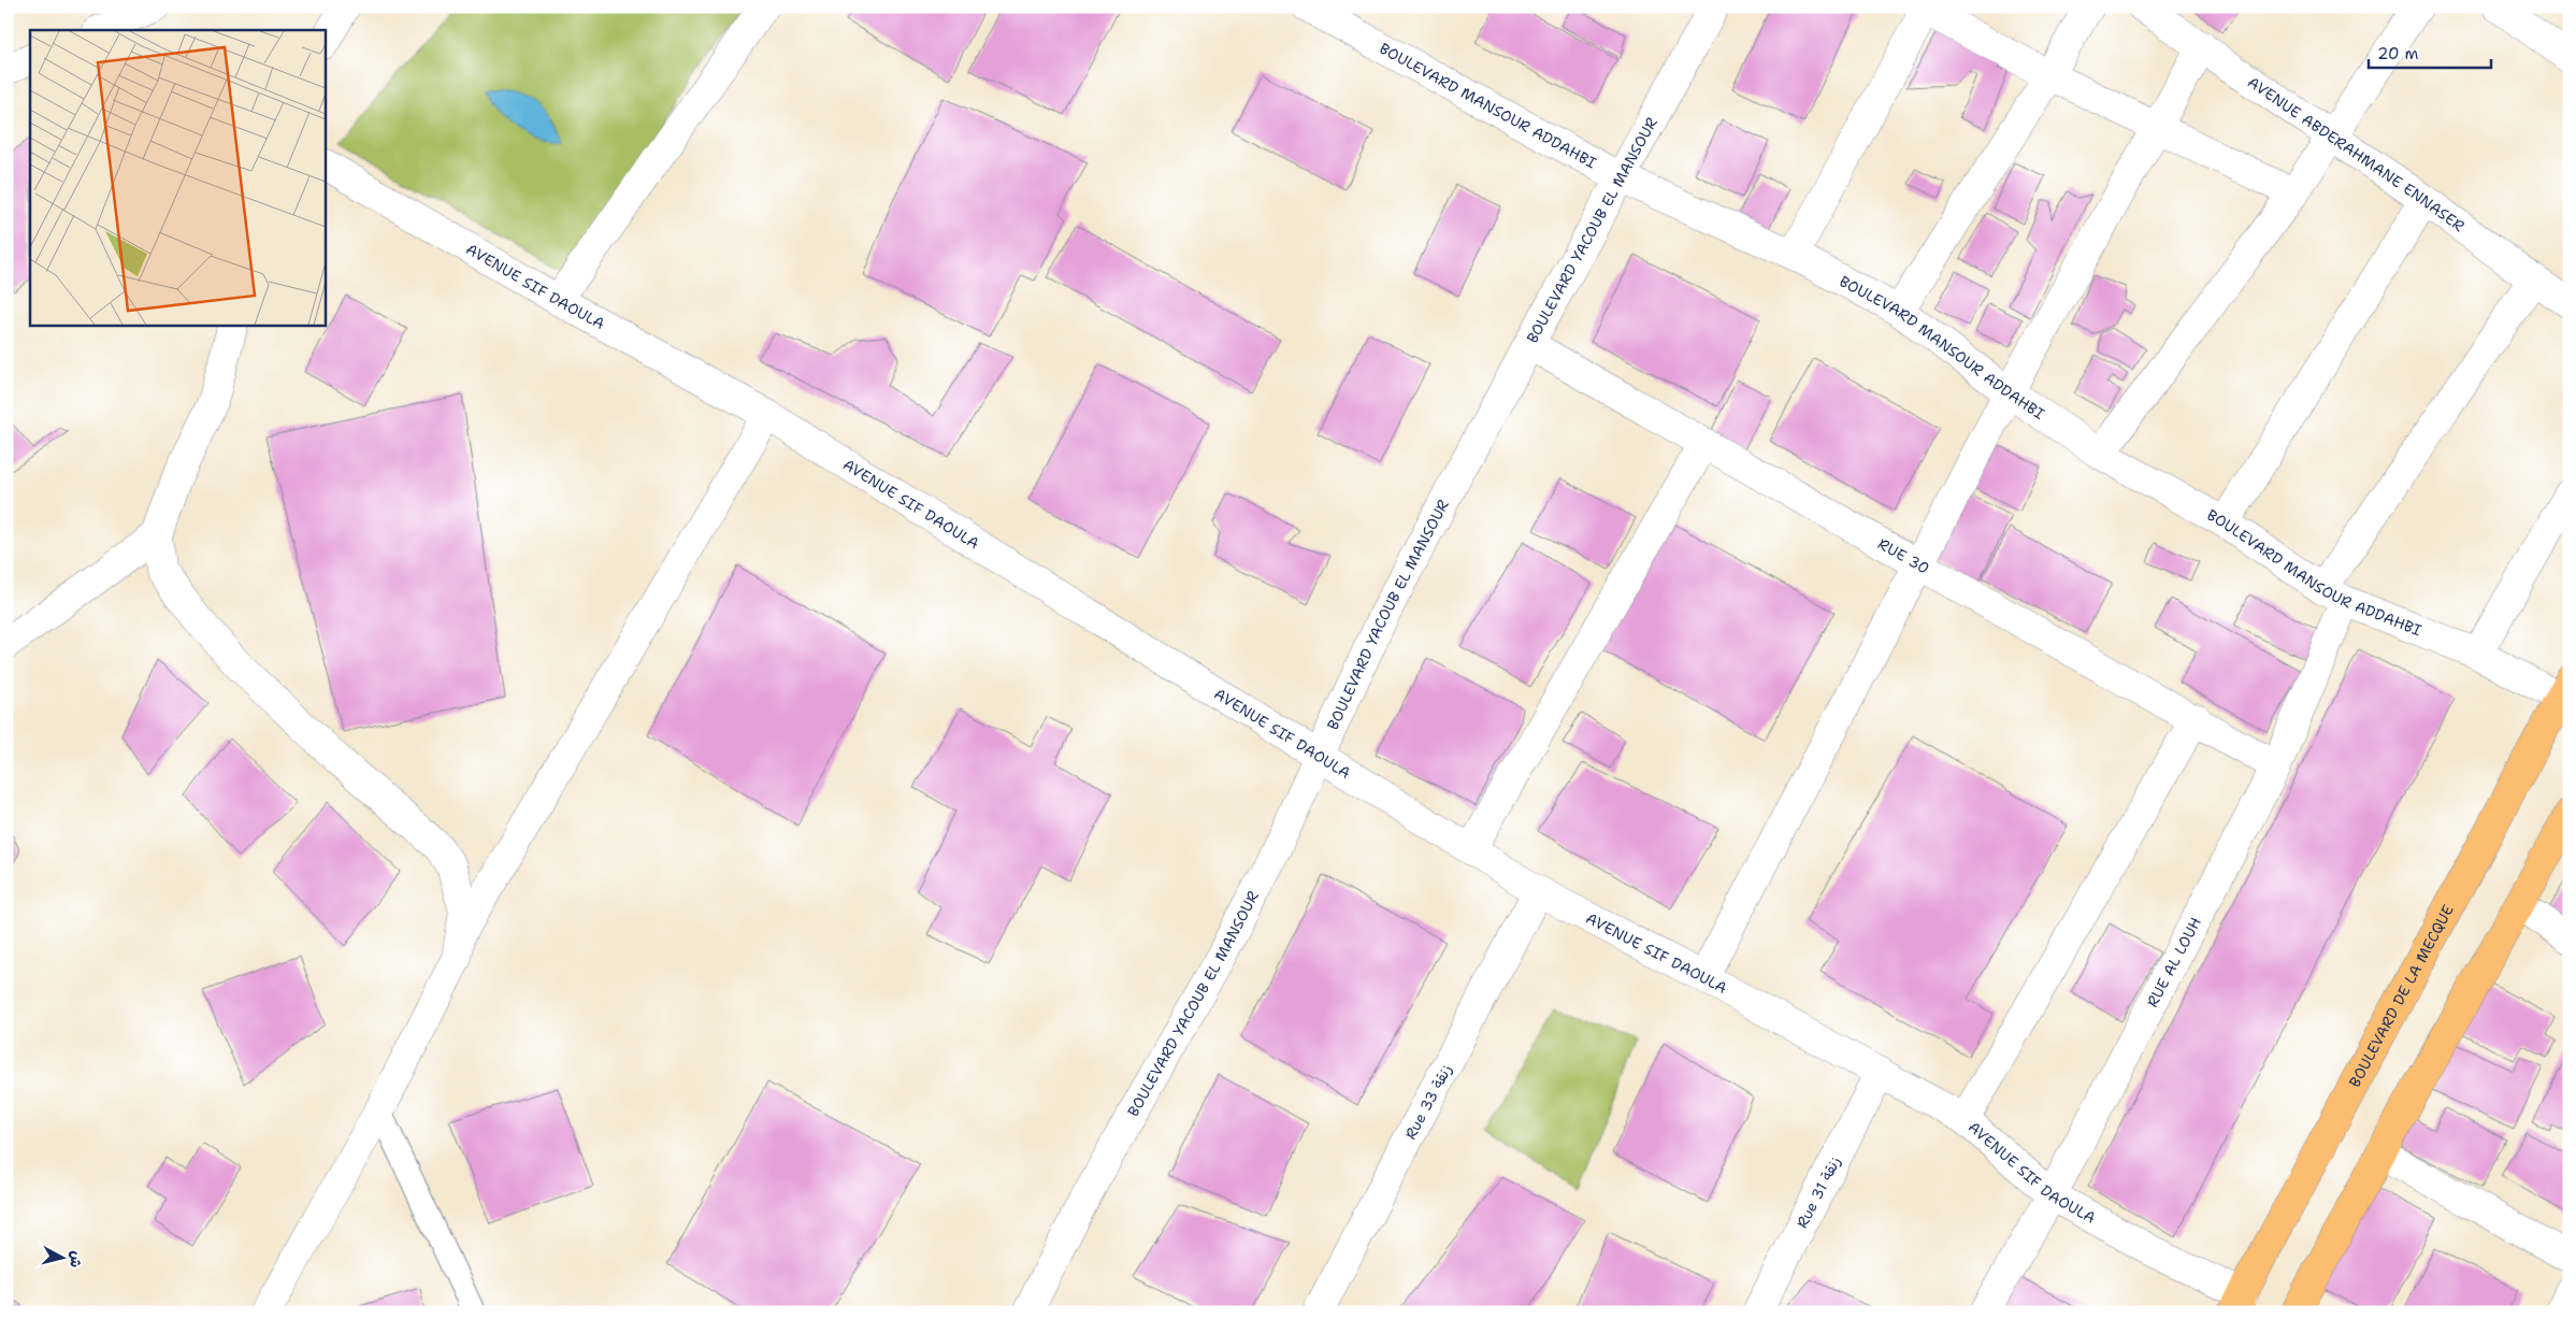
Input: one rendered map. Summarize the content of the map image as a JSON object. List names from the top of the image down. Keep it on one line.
{"streets":{"main road":["BOULEVARD DE LA MECQUE"],"street":["BOULEVARD MANSOUR ADDAHBI","AVENUE ABDERAHMANE ENNASER","BOULEVARD YACOUB EL MANSOUR","AVENUE SIF DAOULA","RUE 30","RUE AL LOUH","Rue 33 زنقة","Rue 31 زنقة"]},"crossings":[["BOULEVARD MANSOUR ADDAHBI","BOULEVARD YACOUB EL MANSOUR"],["BOULEVARD MANSOUR ADDAHBI","RUE AL LOUH"],["BOULEVARD MANSOUR ADDAHBI","BOULEVARD DE LA MECQUE"],["AVENUE ABDERAHMANE ENNASER","RUE AL LOUH"],["BOULEVARD YACOUB EL MANSOUR","AVENUE SIF DAOULA"],["BOULEVARD YACOUB EL MANSOUR","RUE 30"],["AVENUE SIF DAOULA","RUE AL LOUH"],["AVENUE SIF DAOULA","BOULEVARD DE LA MECQUE"],["AVENUE SIF DAOULA","Rue 33 زنقة"],["AVENUE SIF DAOULA","Rue 31 زنقة"],["RUE 30","RUE AL LOUH"]],"scale_bar":"20 m","north":"right"}
